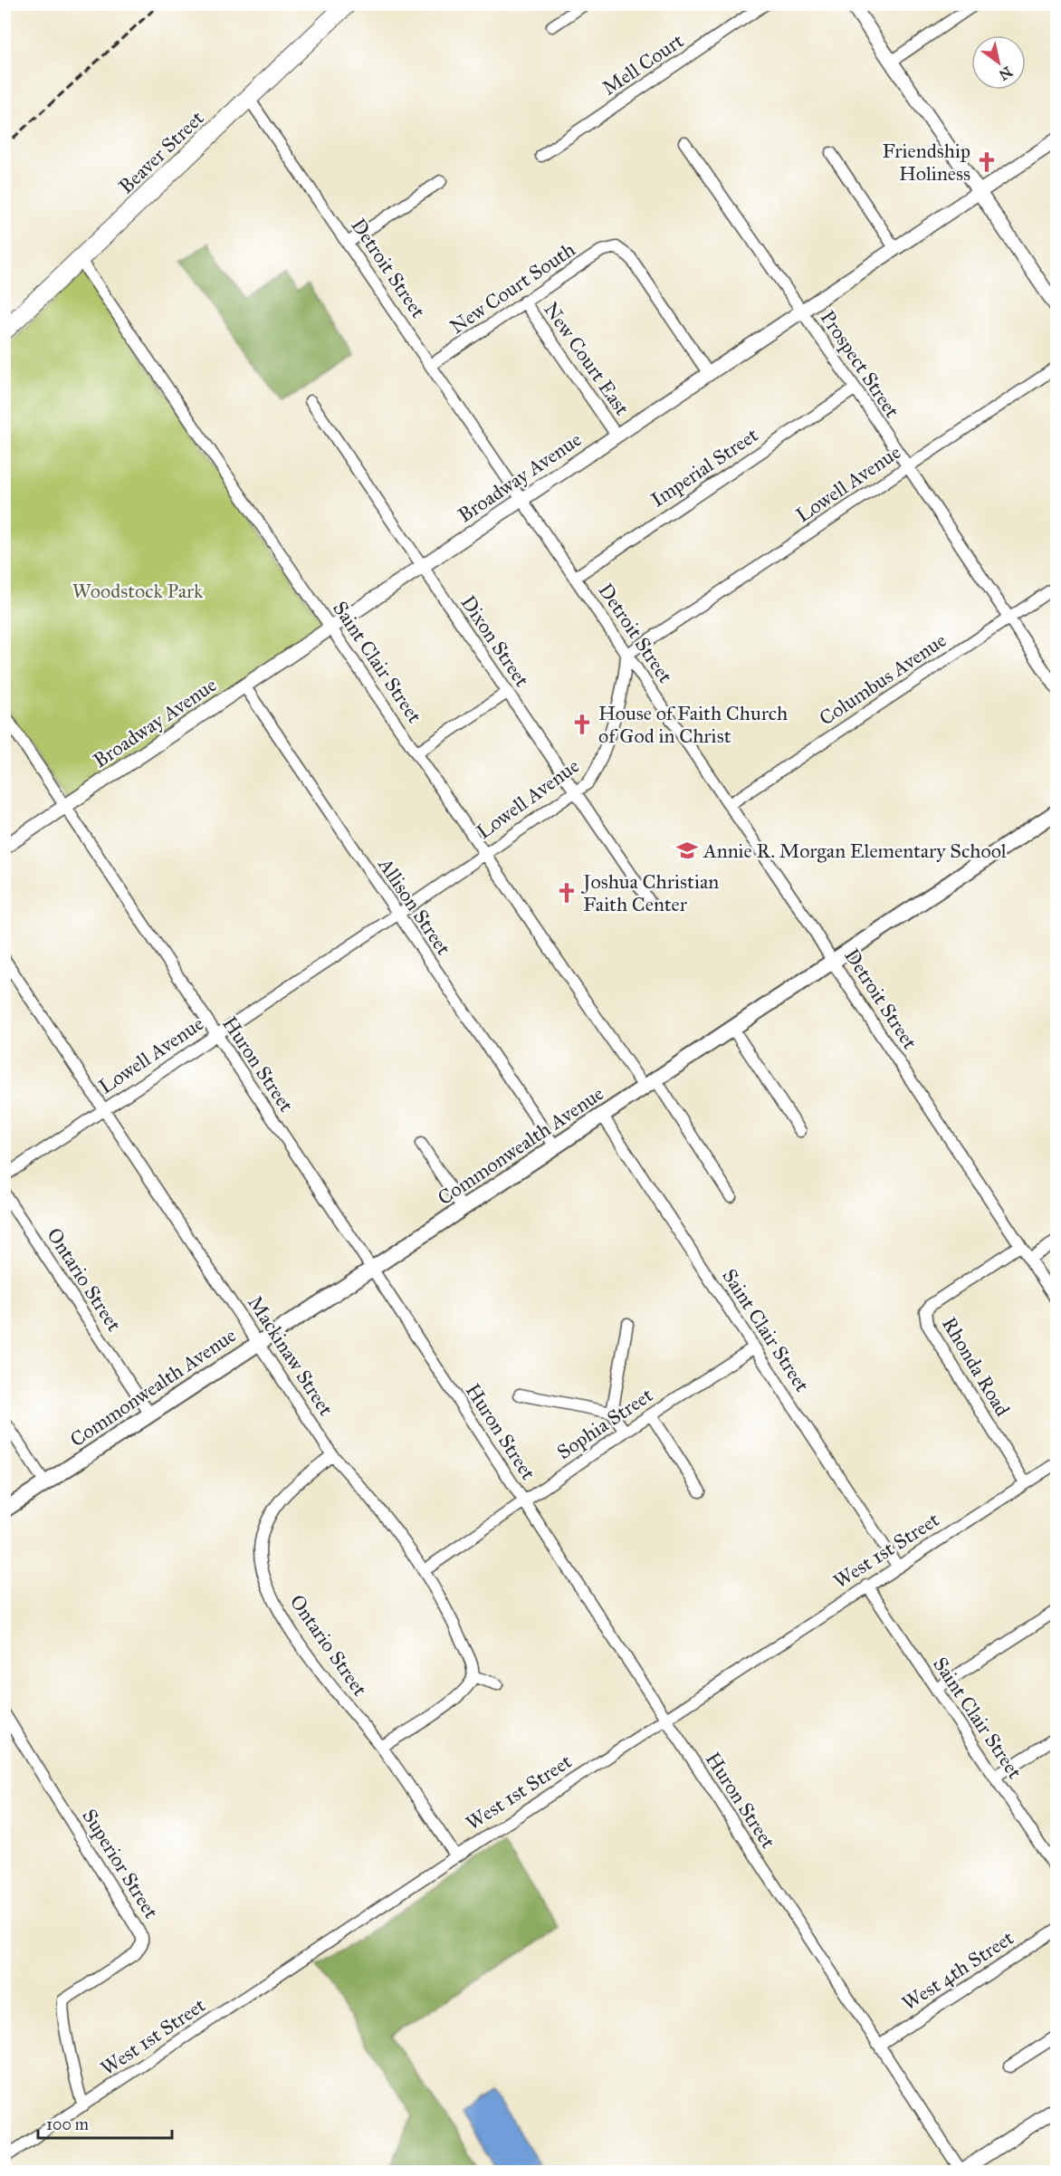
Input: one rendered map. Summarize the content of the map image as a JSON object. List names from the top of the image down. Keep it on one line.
{"streets":{"main road":["Beaver Street","Commonwealth Avenue"],"street":["Mell Court","Detroit Street","New Court South","New Court East","Prospect Street","Imperial Street","Broadway Avenue","Lowell Avenue","Dixon Street","Saint Clair Street","Columbus Avenue","Allison Street","Huron Street","Ontario Street","Mackinaw Street","Rhonda Road","Sophia Street","West 1st Street","Superior Street","West 4th Street"]},"crossings":[["Beaver Street","Detroit Street"],["Beaver Street","Saint Clair Street"],["Detroit Street","New Court South"],["Detroit Street","Imperial Street"],["Detroit Street","Broadway Avenue"],["Detroit Street","Lowell Avenue"],["Detroit Street","Columbus Avenue"],["Detroit Street","Commonwealth Avenue"],["Detroit Street","Rhonda Road"],["New Court South","New Court East"],["New Court South","Broadway Avenue"],["New Court East","Broadway Avenue"],["Prospect Street","Imperial Street"],["Prospect Street","Broadway Avenue"],["Prospect Street","Lowell Avenue"],["Prospect Street","Columbus Avenue"],["Broadway Avenue","Dixon Street"],["Broadway Avenue","Saint Clair Street"],["Broadway Avenue","Allison Street"],["Broadway Avenue","Huron Street"],["Lowell Avenue","Dixon Street"],["Lowell Avenue","Saint Clair Street"],["Lowell Avenue","Allison Street"],["Lowell Avenue","Huron Street"],["Lowell Avenue","Mackinaw Street"],["Saint Clair Street","Commonwealth Avenue"],["Saint Clair Street","Sophia Street"],["Saint Clair Street","West 1st Street"],["Allison Street","Commonwealth Avenue"],["Huron Street","Commonwealth Avenue"],["Huron Street","Sophia Street"],["Huron Street","West 1st Street"],["Huron Street","West 4th Street"],["Commonwealth Avenue","Ontario Street"],["Commonwealth Avenue","Mackinaw Street"],["Ontario Street","Mackinaw Street"],["Ontario Street","West 1st Street"],["Mackinaw Street","Sophia Street"],["Rhonda Road","West 1st Street"],["West 1st Street","Superior Street"]],"parks":["Woodstock Park"],"places":{"church":["Friendship Holiness","House of Faith Church of God in Christ","Joshua Christian Faith Center"],"school or university":["Annie R. Morgan Elementary School"]},"scale_bar":"100 m","north":"bottom right"}
